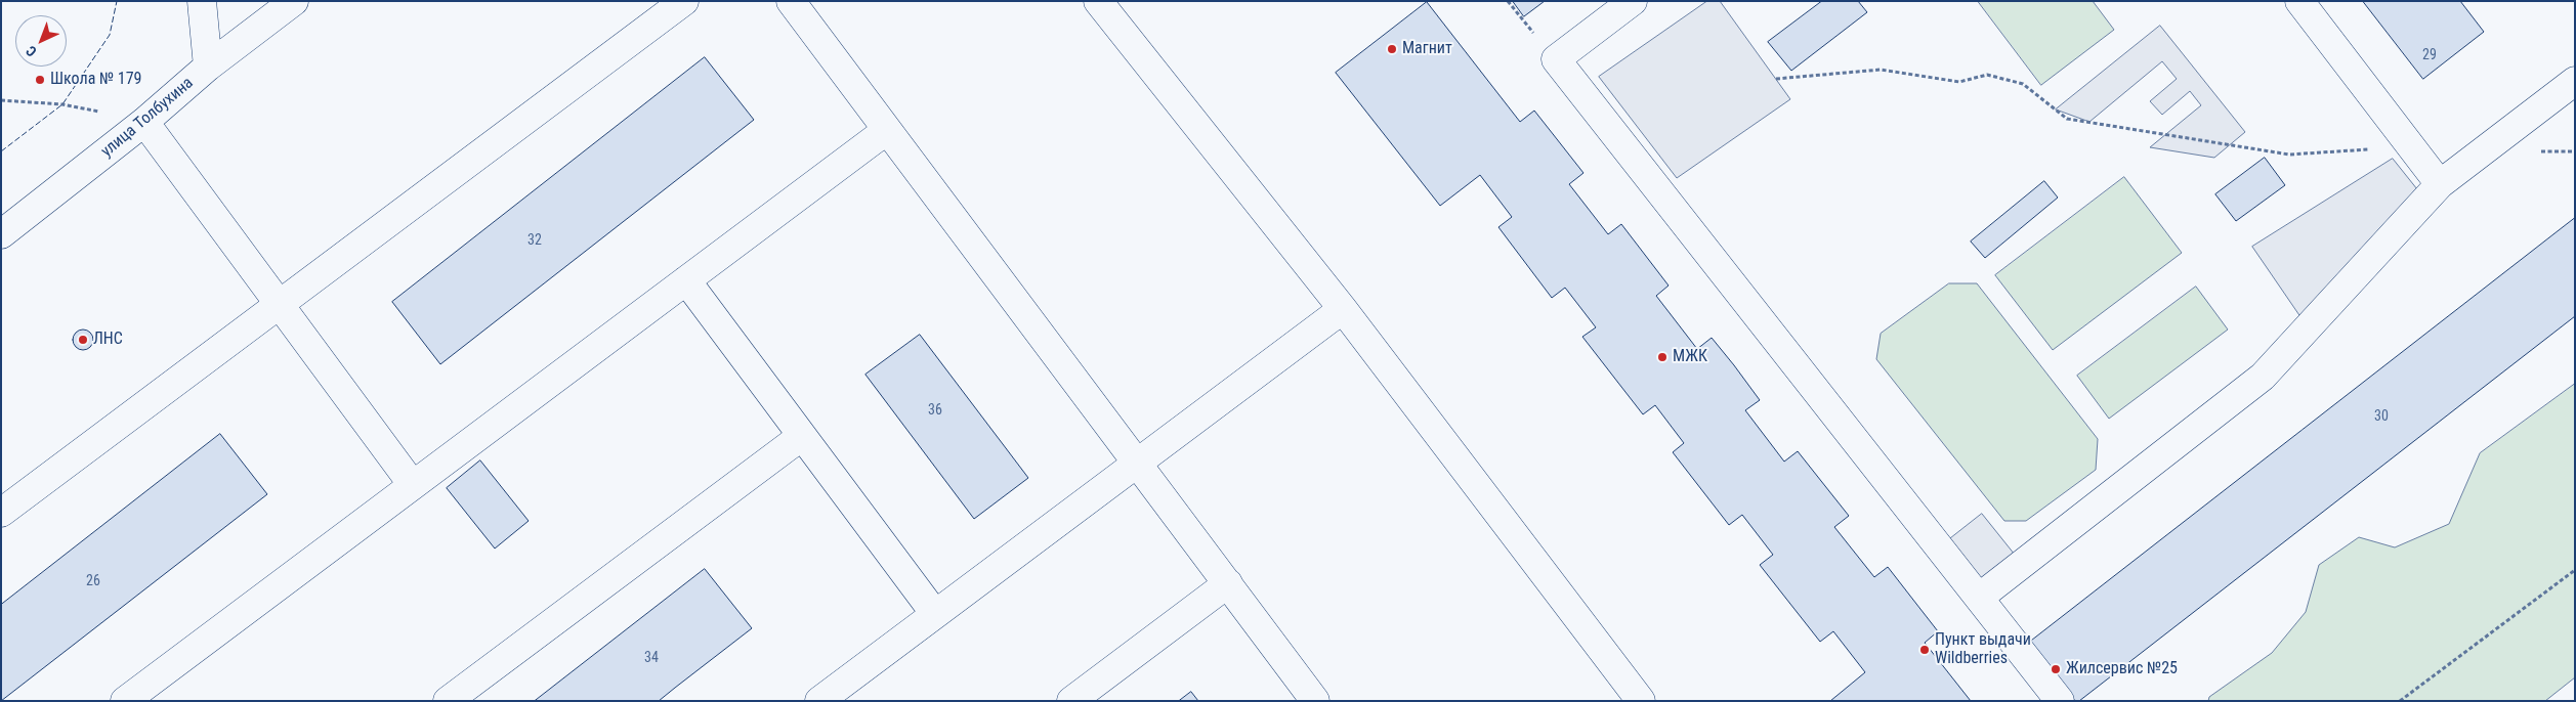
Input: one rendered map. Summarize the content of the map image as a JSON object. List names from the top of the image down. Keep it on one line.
{"streets":{"street":["улица Толбухина"]},"places":["Магнит","Школа № 179","ЛНС","МЖК","Пункт выдачи Wildberries","Жилсервис №25"],"house_numbers":["29","32","36","30","26","34"],"north":"bottom left"}
